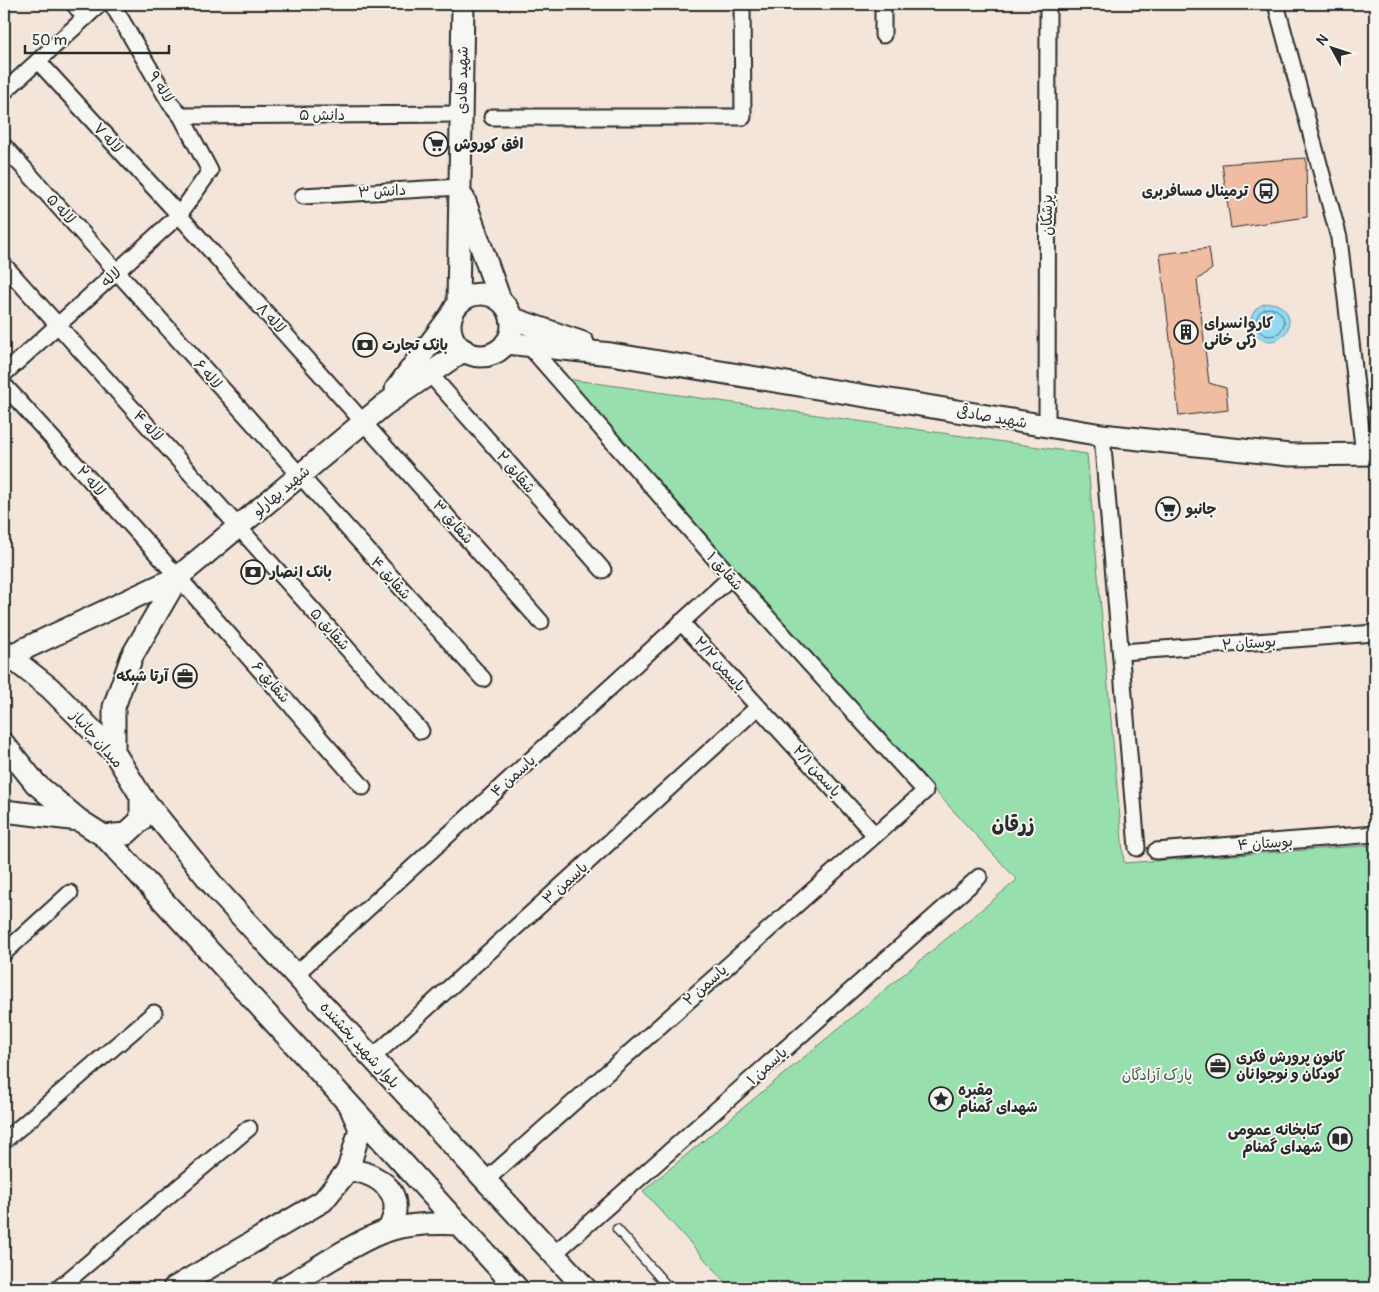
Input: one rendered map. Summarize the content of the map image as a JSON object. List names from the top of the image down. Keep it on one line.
{"streets":{"street":["شهید هادی","لاله ۹","دانش ۵","لاله ۷","دانش ۳","لاله ۵","پزشکان","لاله","لاله ۸","لاله ۶","شهید صادقی","لاله ۴","شقایق ۲","لاله ۲","شهید بهارلو","شقایق ۳","شقایق ۱","شقایق ۴","شقایق ۵","بوستان ۲","یاسمن ۲/۲","شقایق ۶","میدان جانباز","یاسمن ۲/۱","یاسمن ۴","بوستان ۴","یاسمن ۳","یاسمن ۲","بلوار شهید بخشنده","یاسمن ۱"]},"crossings":[["شهید هادی","دانش ۵"],["شهید هادی","دانش ۳"],["لاله ۹","دانش ۵"],["لاله ۹","لاله"],["لاله ۷","لاله"],["لاله ۷","لاله ۸"],["لاله ۵","لاله"],["لاله ۵","لاله ۶"],["پزشکان","شهید صادقی"],["لاله","لاله ۸"],["لاله","لاله ۶"],["لاله","لاله ۴"],["لاله ۸","شهید بهارلو"],["لاله ۸","شقایق ۳"],["لاله ۶","شهید بهارلو"],["لاله ۶","شقایق ۴"],["لاله ۴","شهید بهارلو"],["لاله ۴","شقایق ۵"],["لاله ۲","شهید بهارلو"],["لاله ۲","شقایق ۶"],["شهید بهارلو","شقایق ۳"],["شهید بهارلو","شقایق ۴"],["شهید بهارلو","شقایق ۵"],["شهید بهارلو","شقایق ۶"],["شقایق ۱","یاسمن ۴"],["شقایق ۱","یاسمن ۲"],["یاسمن ۲/۲","یاسمن ۲/۱"],["یاسمن ۲/۲","یاسمن ۴"],["یاسمن ۲/۲","یاسمن ۳"],["میدان جانباز","بلوار شهید بخشنده"],["یاسمن ۲/۱","یاسمن ۳"],["یاسمن ۲/۱","یاسمن ۲"],["یاسمن ۴","بلوار شهید بخشنده"],["یاسمن ۳","بلوار شهید بخشنده"],["یاسمن ۲","بلوار شهید بخشنده"],["بلوار شهید بخشنده","یاسمن ۱"]],"districts":["زرقان"],"parks":["پارک آزادگان"],"places":{"supermarket":["افق کوروش","جانبو"],"bus stop":["ترمینال مسافربری"],"building":["کاروانسرای زکی خانی"],"bank":["بانک تجارت","بانک انصار"],"office":["آرتا شبکه","کانون پرورش فکری کودکان و نوجوانان"],"place":["مقبره شهدای گمنام"],"library":["کتابخانه عمومی شهدای گمنام"]},"scale_bar":"50 m","north":"top left"}
